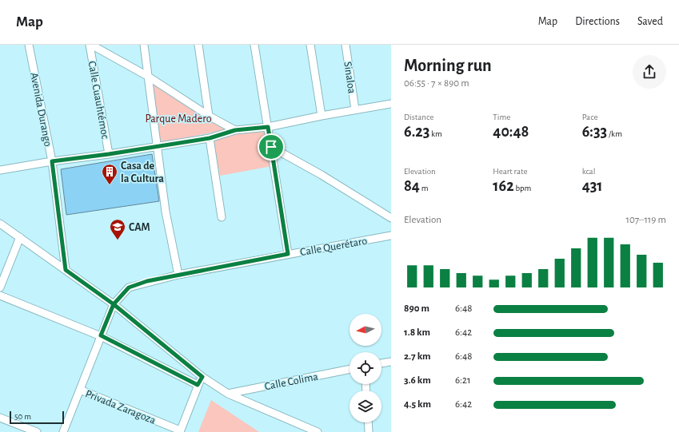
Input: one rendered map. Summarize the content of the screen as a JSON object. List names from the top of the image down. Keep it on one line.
{"streets":{"street":["Sinaloa","Calle Cuauhtémoc","Avenida Durango","Calle Querétaro","Calle Colima","Privada Zaragoza"]},"crossings":[["Calle Querétaro","Privada Zaragoza"]],"parks":["Parque Madero"],"places":{"building":["Casa de la Cultura"],"school or university":["CAM"]},"scale_bar":"50 m","north":"left","page":{"header":"Map","nav":["Map","Directions","Saved"],"heading":["Morning run","06:55 · 7 × 890 m"],"stats":[["Distance","6.23 km"],["Time","40:48"],["Pace","6:33 /km"],["Elevation","84 m"],["Heart rate","162 bpm"],["kcal","431"]],"chart":["Elevation","107–119 m"],"list":[{"name":"890 m","note":"6:48"},{"name":"1.8 km","note":"6:42"},{"name":"2.7 km","note":"6:48"},{"name":"3.6 km","note":"6:21"},{"name":"4.5 km","note":"6:42"}],"scale":"50 m"}}
